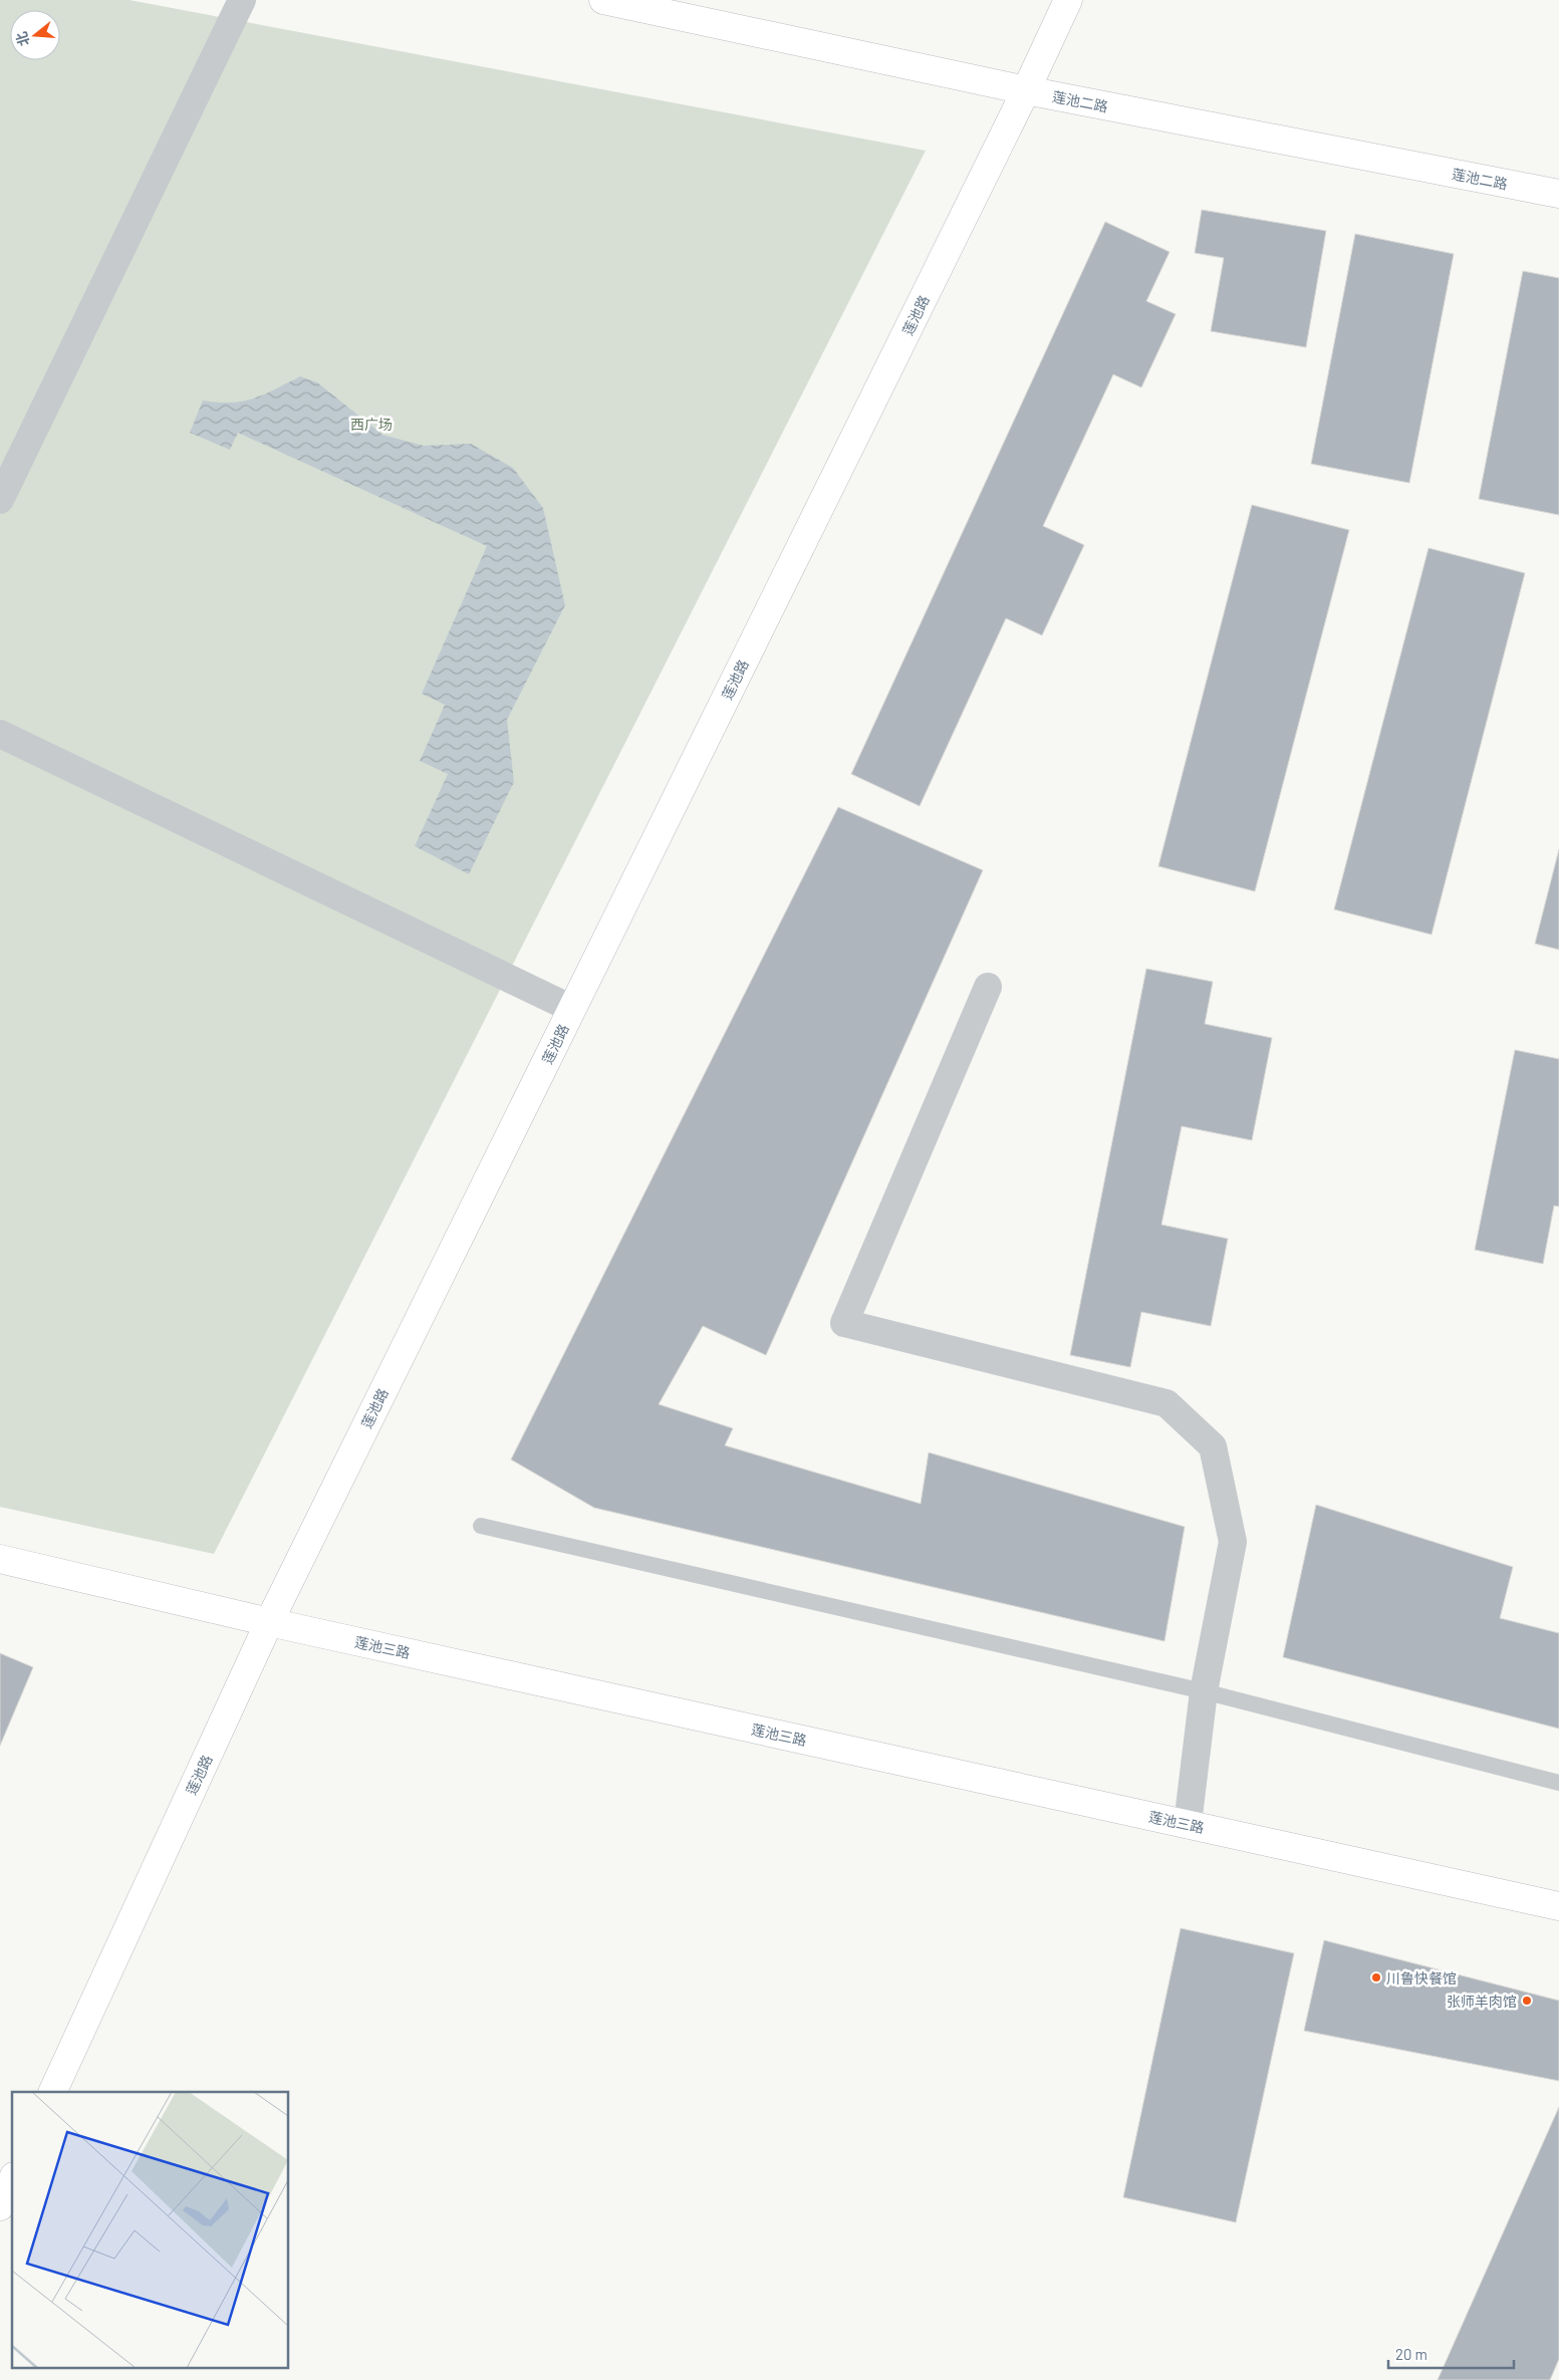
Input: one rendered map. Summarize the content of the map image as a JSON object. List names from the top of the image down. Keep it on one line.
{"streets":{"street":["莲池二路","莲池路","莲池三路"]},"crossings":[["莲池二路","莲池路"],["莲池路","莲池三路"]],"parks":["西广场"],"places":["川鲁快餐馆","张师羊肉馆"],"scale_bar":"20 m","north":"left"}
